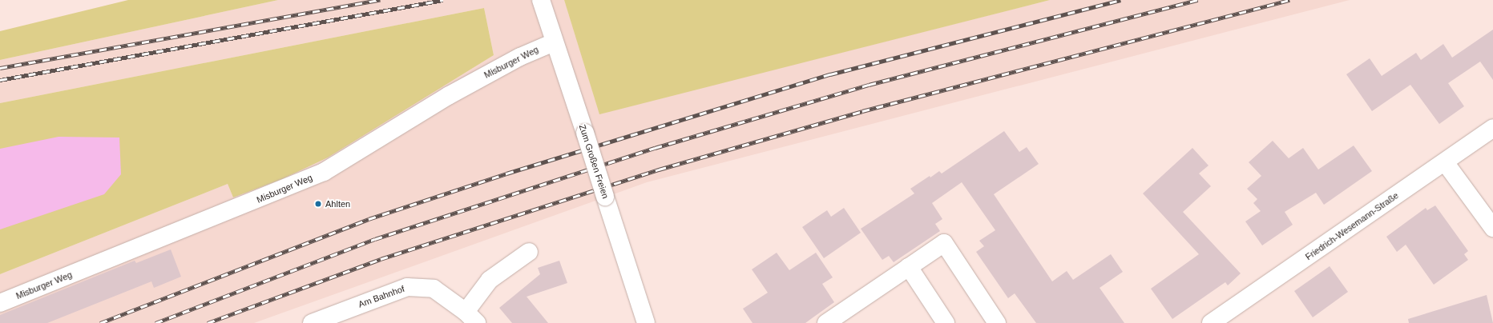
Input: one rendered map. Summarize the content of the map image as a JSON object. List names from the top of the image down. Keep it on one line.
{"streets":{"street":["Misburger Weg","Zum Großen Freien","Friedrich-Wesemann-Straße","Am Bahnhof"]},"crossings":[["Misburger Weg","Zum Großen Freien"]],"places":["Ahlten"]}
